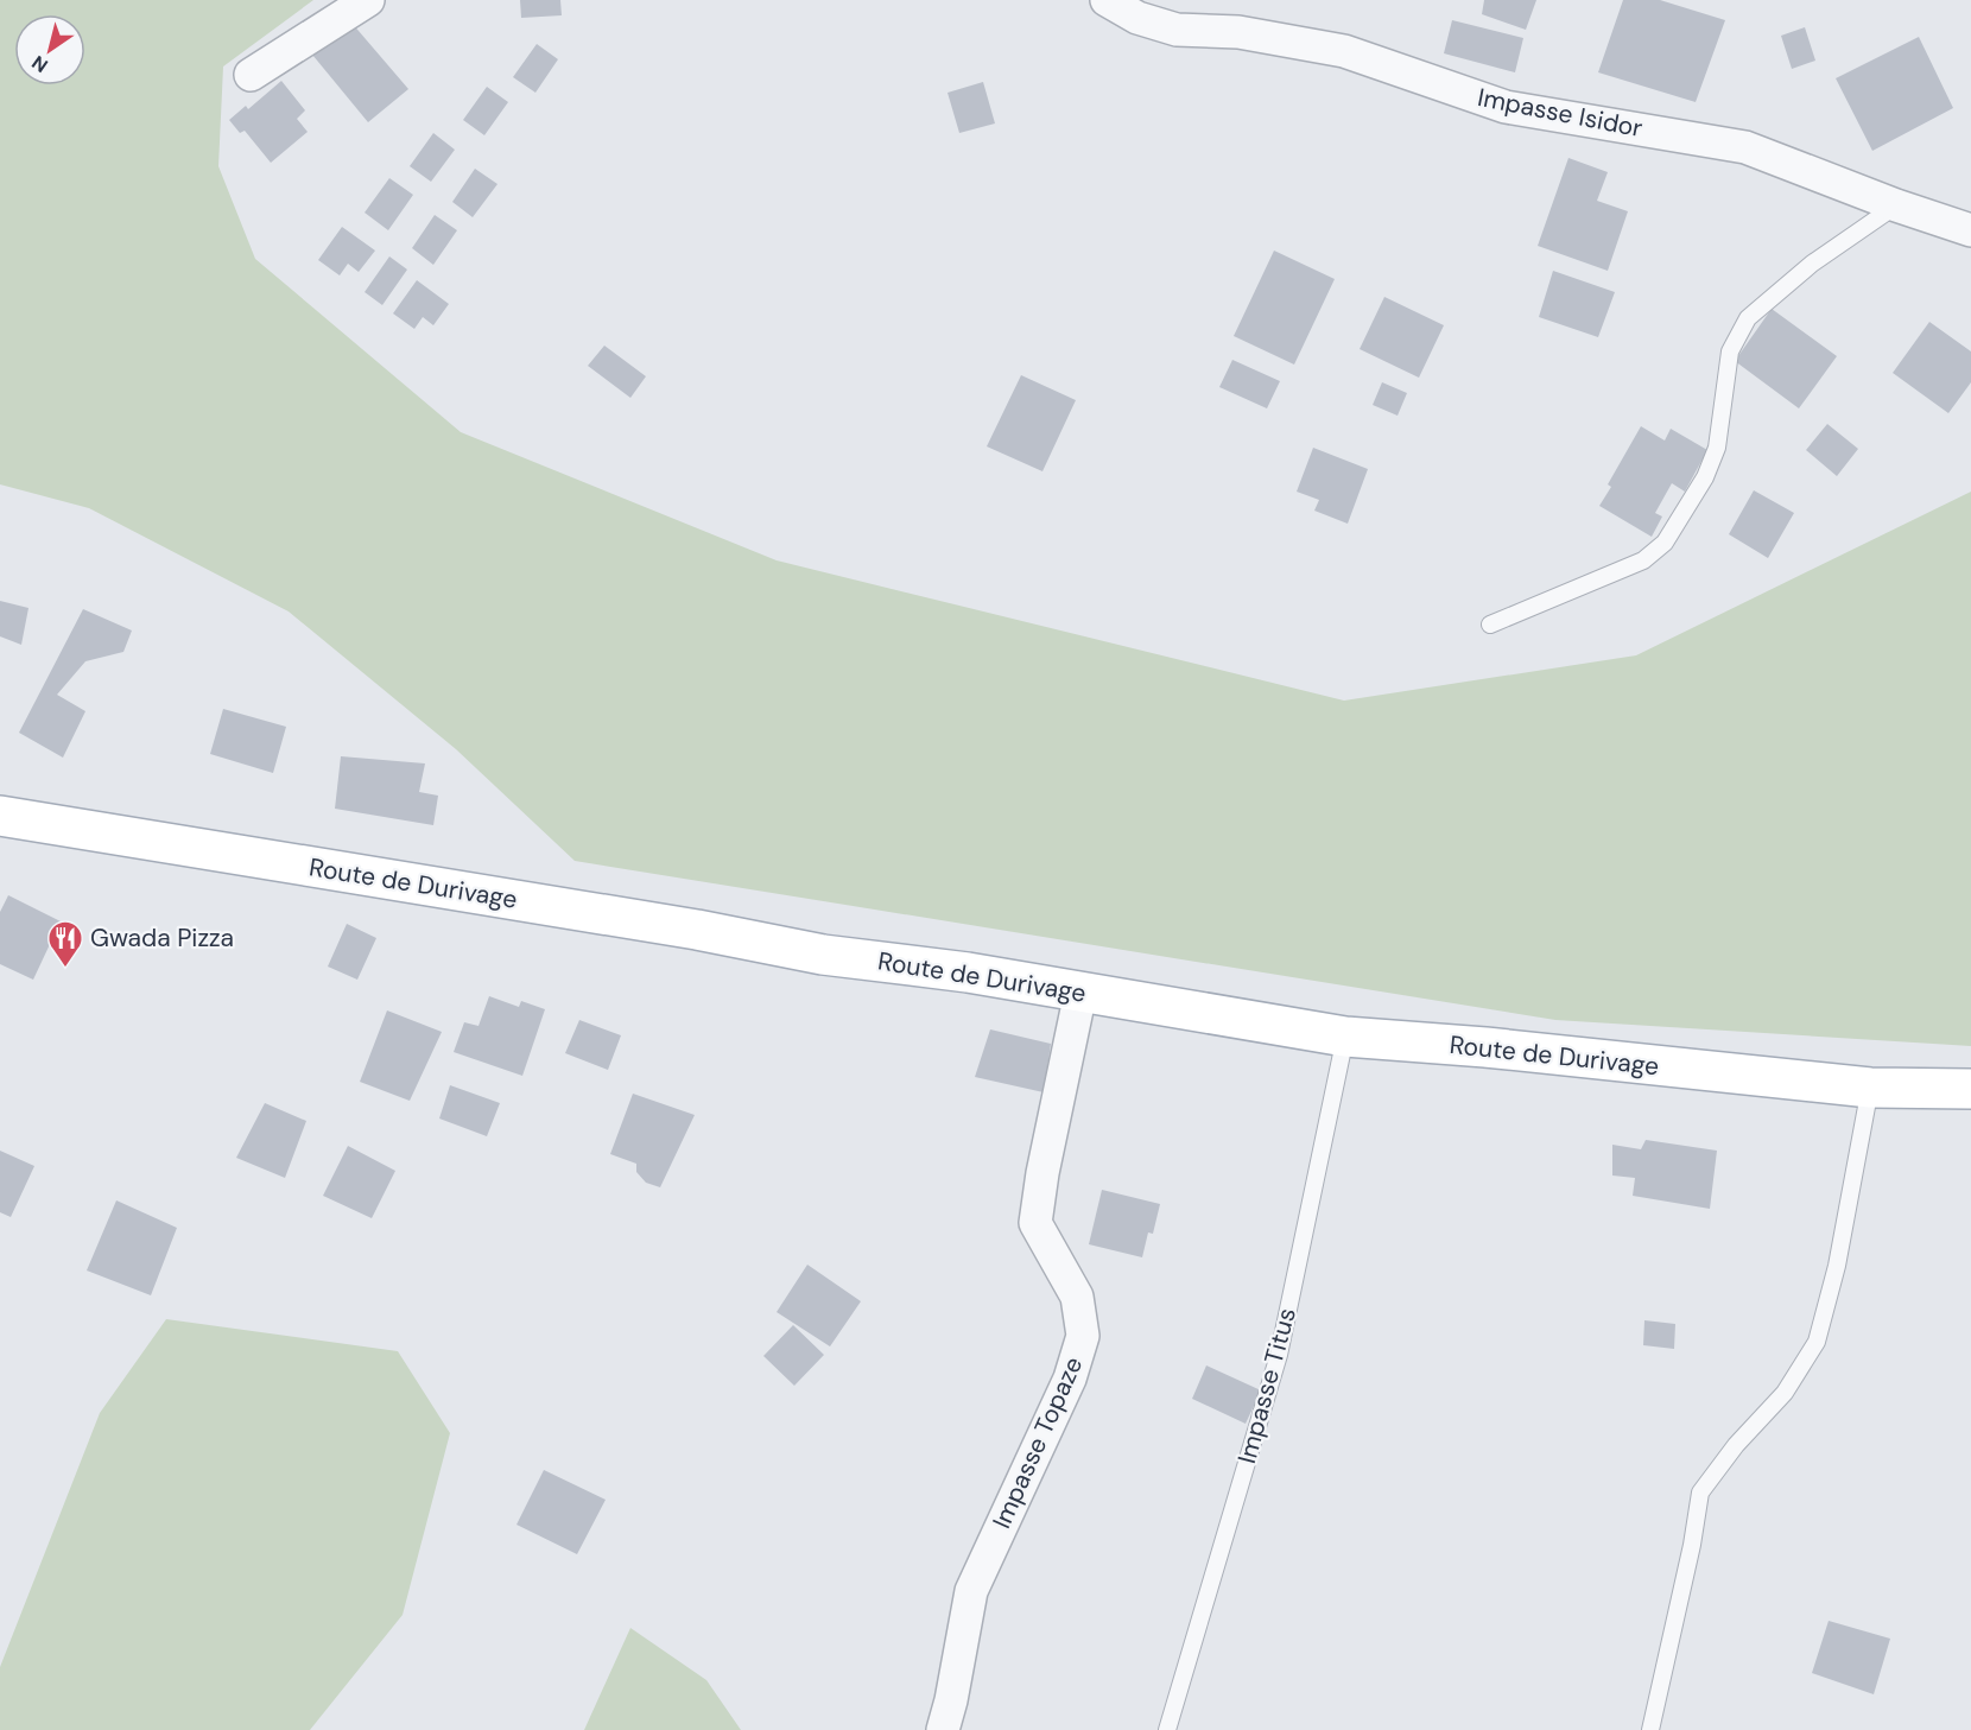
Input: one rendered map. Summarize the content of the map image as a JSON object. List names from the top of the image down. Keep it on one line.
{"streets":{"main road":["Route de Durivage"],"street":["Impasse Isidor","Impasse Topaze"],"lane":["Impasse Titus"]},"crossings":[["Route de Durivage","Impasse Titus"],["Route de Durivage","Impasse Topaze"]],"places":{"restaurant":["Gwada Pizza"]},"north":"bottom left"}
